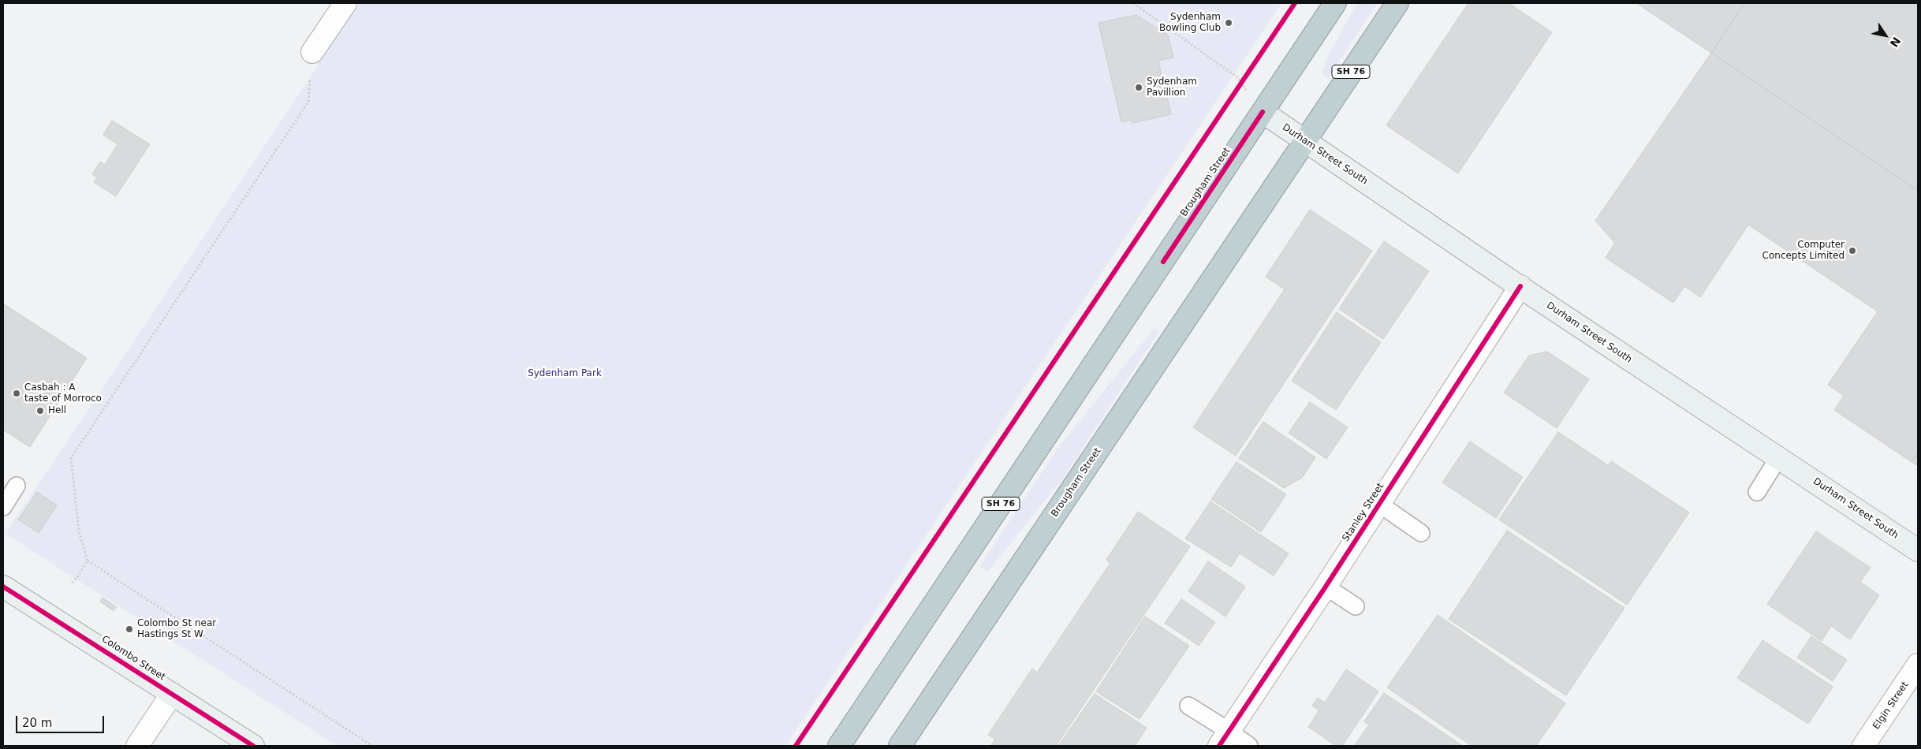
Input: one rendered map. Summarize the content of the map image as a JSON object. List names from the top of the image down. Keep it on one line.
{"streets":{"highway":["SH 76","Brougham Street"],"main road":["Durham Street South","Colombo Street"],"street":["Stanley Street","Elgin Street"]},"crossings":[["Durham Street South","Brougham Street"],["Durham Street South","Stanley Street"]],"parks":["Sydenham Park"],"places":["Sydenham Bowling Club","Sydenham Pavillion","Computer Concepts Limited","Casbah : A taste of Morroco","Hell","Colombo St near Hastings St W"],"scale_bar":"20 m","north":"bottom right"}
